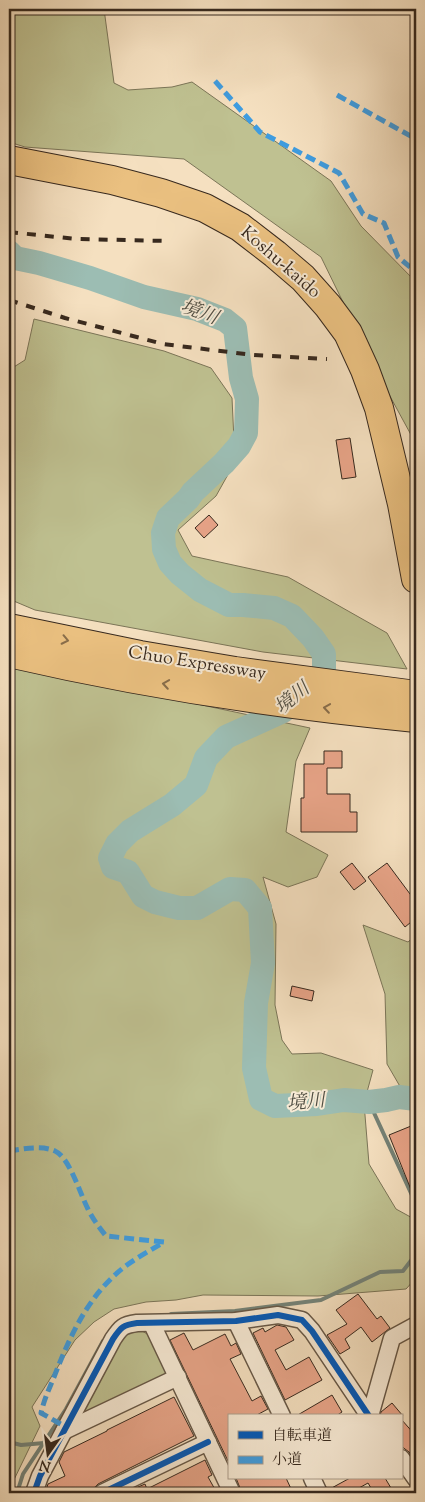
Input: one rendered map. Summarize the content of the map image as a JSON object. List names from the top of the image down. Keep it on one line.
{"streets":{"highway":["Koshu-kaido","Chuo Expressway"]},"water":["境川"],"legend":["自転車道","小道"],"north":"bottom"}
